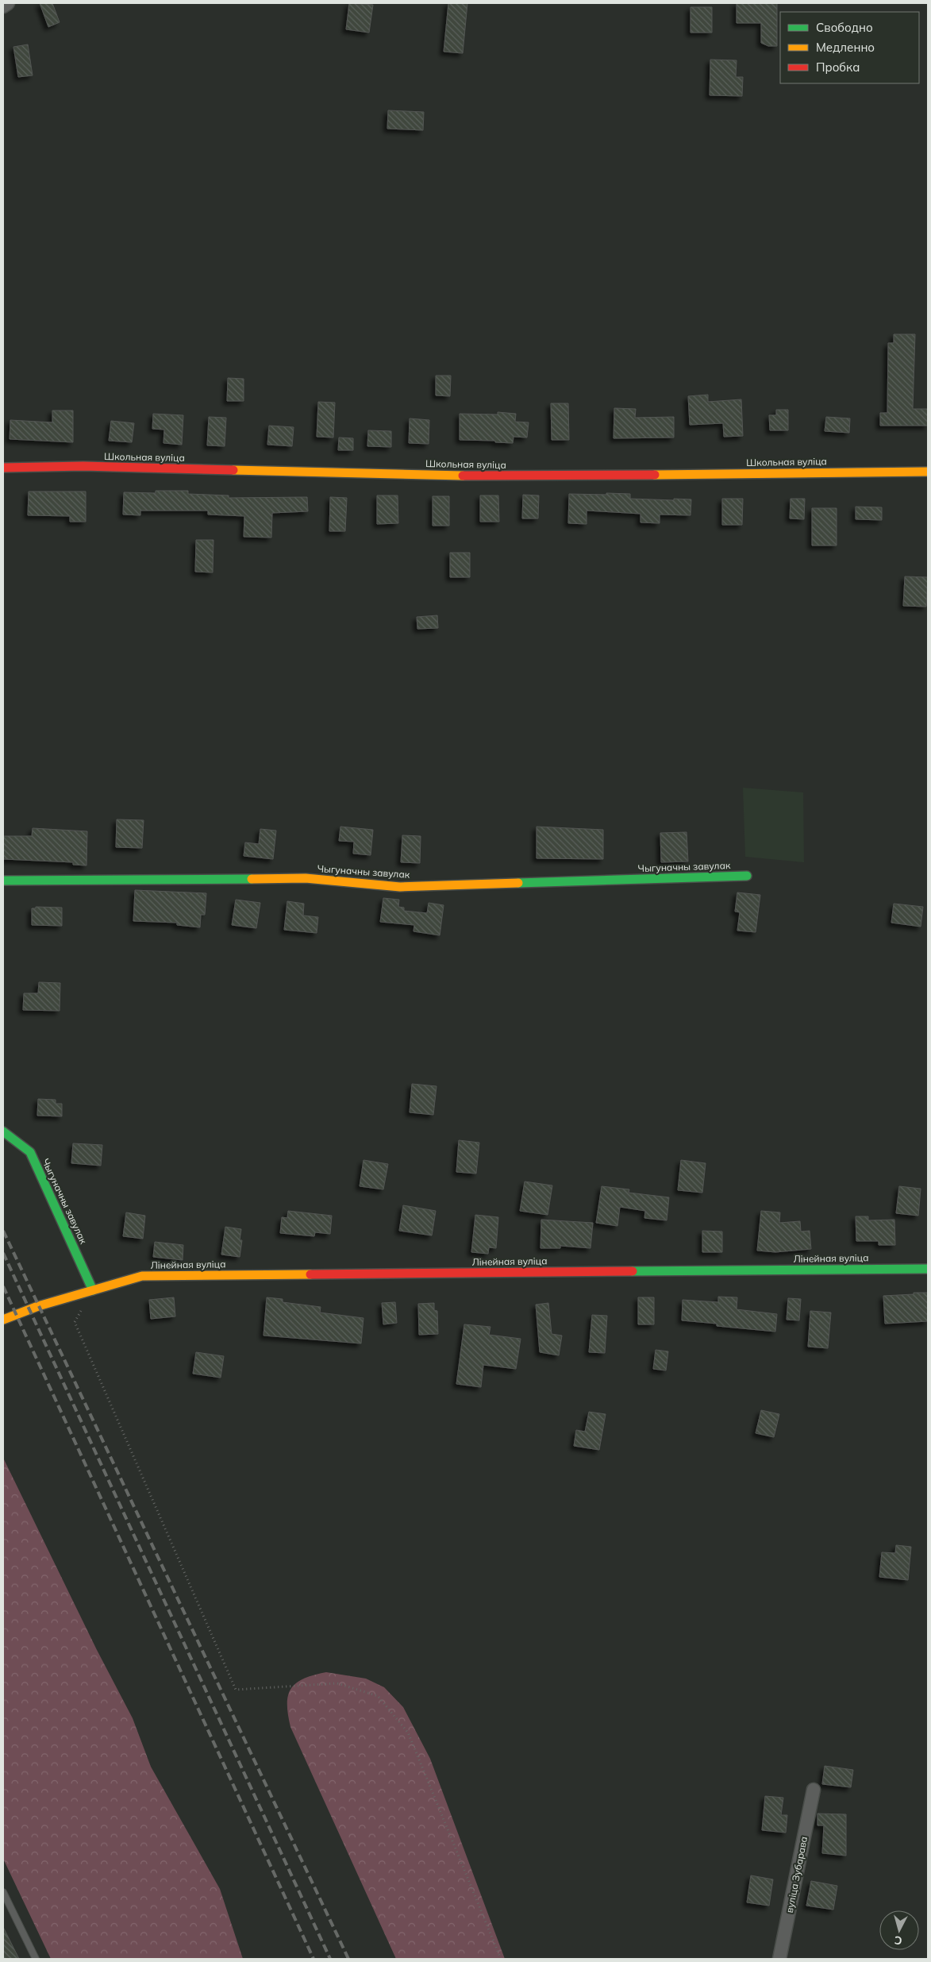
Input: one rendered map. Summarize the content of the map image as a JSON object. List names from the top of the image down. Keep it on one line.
{"streets":{"street":["Школьная вуліца","Чыгуначны завулак","Лінейная вуліца","вуліца Зубарава"]},"crossings":[["Чыгуначны завулак","Лінейная вуліца"]],"legend":["Свободно","Медленно","Пробка"],"north":"bottom"}
